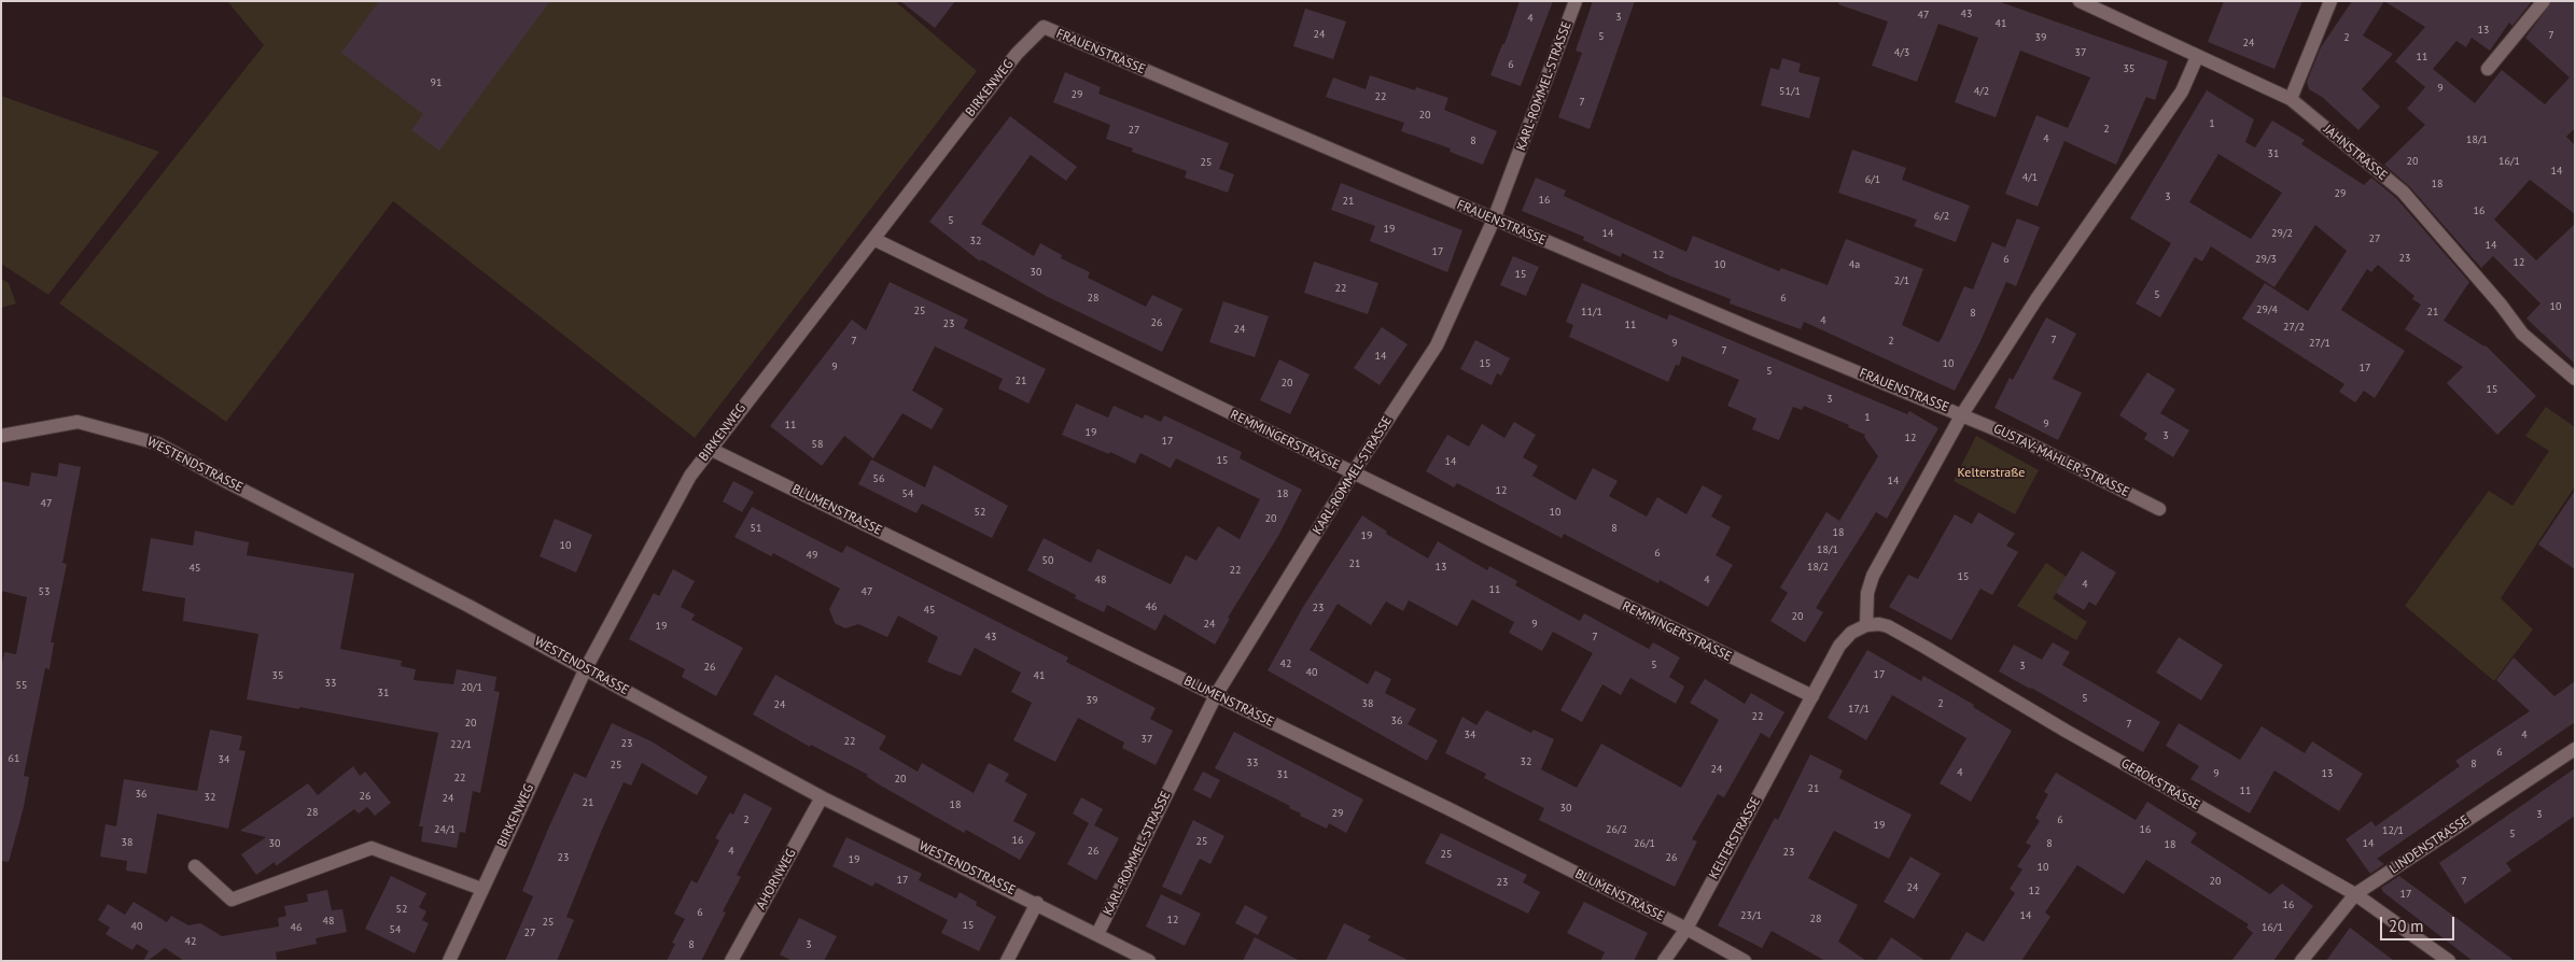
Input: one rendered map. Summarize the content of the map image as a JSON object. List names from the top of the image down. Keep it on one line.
{"streets":{"street":["FRAUENSTRASSE","KARL-ROMMEL-STRASSE","BIRKENWEG","JAHNSTRASSE","REMMINGERSTRASSE","GUSTAV-MAHLER-STRASSE","WESTENDSTRASSE","BLUMENSTRASSE","GEROKSTRASSE","KELTERSTRASSE","LINDENSTRASSE","AHORNWEG"]},"crossings":[["FRAUENSTRASSE","KARL-ROMMEL-STRASSE"],["FRAUENSTRASSE","BIRKENWEG"],["FRAUENSTRASSE","GUSTAV-MAHLER-STRASSE"],["KARL-ROMMEL-STRASSE","REMMINGERSTRASSE"],["KARL-ROMMEL-STRASSE","WESTENDSTRASSE"],["KARL-ROMMEL-STRASSE","BLUMENSTRASSE"],["BIRKENWEG","REMMINGERSTRASSE"],["BIRKENWEG","WESTENDSTRASSE"],["BIRKENWEG","BLUMENSTRASSE"],["REMMINGERSTRASSE","KELTERSTRASSE"],["WESTENDSTRASSE","AHORNWEG"],["BLUMENSTRASSE","KELTERSTRASSE"],["GEROKSTRASSE","KELTERSTRASSE"],["GEROKSTRASSE","LINDENSTRASSE"]],"parks":["Kelterstraße"],"house_numbers":["43","47","3","4","41","13","24","7","5","39","2","24","4/3","37","11","6","35","91","9","51/1","4/2","29","22","7","20","1","2","27","4","18/1","8","31","20","16/1","25","14","4/1","6/1","18","29","3","16","21","16","6/2","5","19","14","29/2","27","32","14","17","12","23","6","29/3","12","10","4a","30","15","2/1","22","5","28","6","10","29/4","25","11/1","21","8","4","26","23","11","27/2","24","7","7","2","9","27/1","7","14","15","10","9","17","5","21","20","15","3","1","9","11","19","3","12","17","58","15","14","56","14","12","54","18","47","52","10","20","51","8","18","19","10","18/1","6","49","50","21","13","18/2","45","22","15","48","4","4","11","53","47","46","23","45","20","24","9","19","43","7","42","5","3","26","40","17","35","41","33","55","20/1","31","5","39","38","2","24","17/1","22","36","20","7","34","4","37","22","23","22/1","6","61","34","32","33","8","25","24","4","9","13","31","22","20","21","11","36","26","32","24","21","18","30","28","29","3","2","6","19","24/1","26/2","16","12/1","5","16","25","38","30","26/1","8","14","18","4","26","23","25","23","26","19","10","17","20","7","23","24","12","17","16","52","6","23/1","14","28","12","48","25","15","40","46","16/1","54","27","42","8","3"],"scale_bar":"20 m"}
